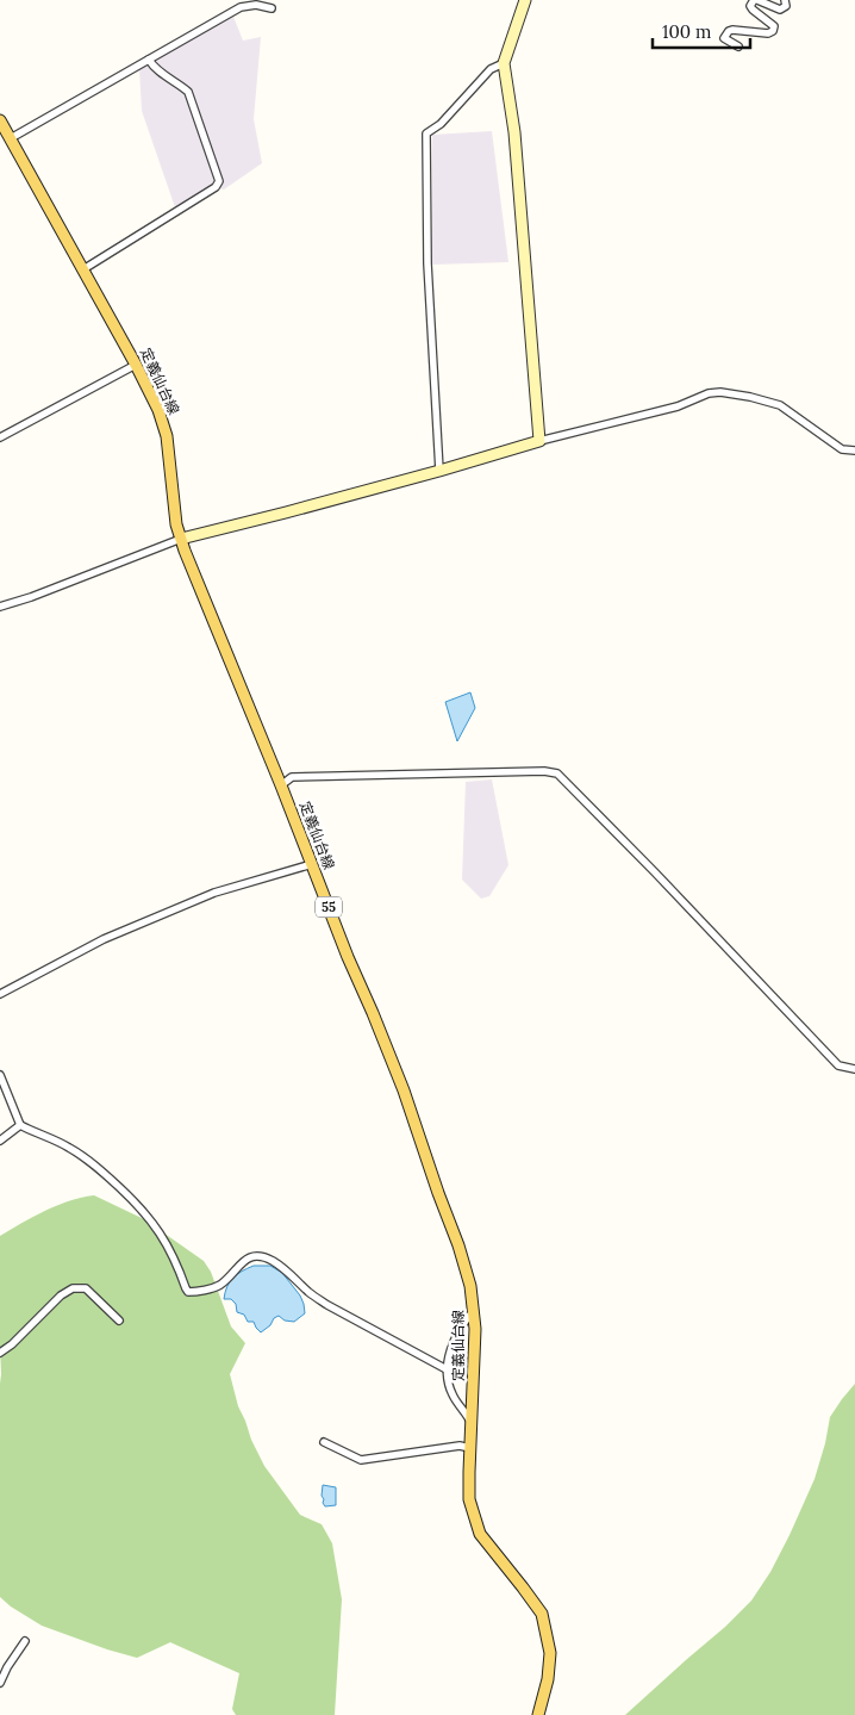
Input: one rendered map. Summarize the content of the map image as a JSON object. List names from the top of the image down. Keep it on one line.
{"streets":{"main road":["定義仙台線","55"]},"scale_bar":"100 m"}
